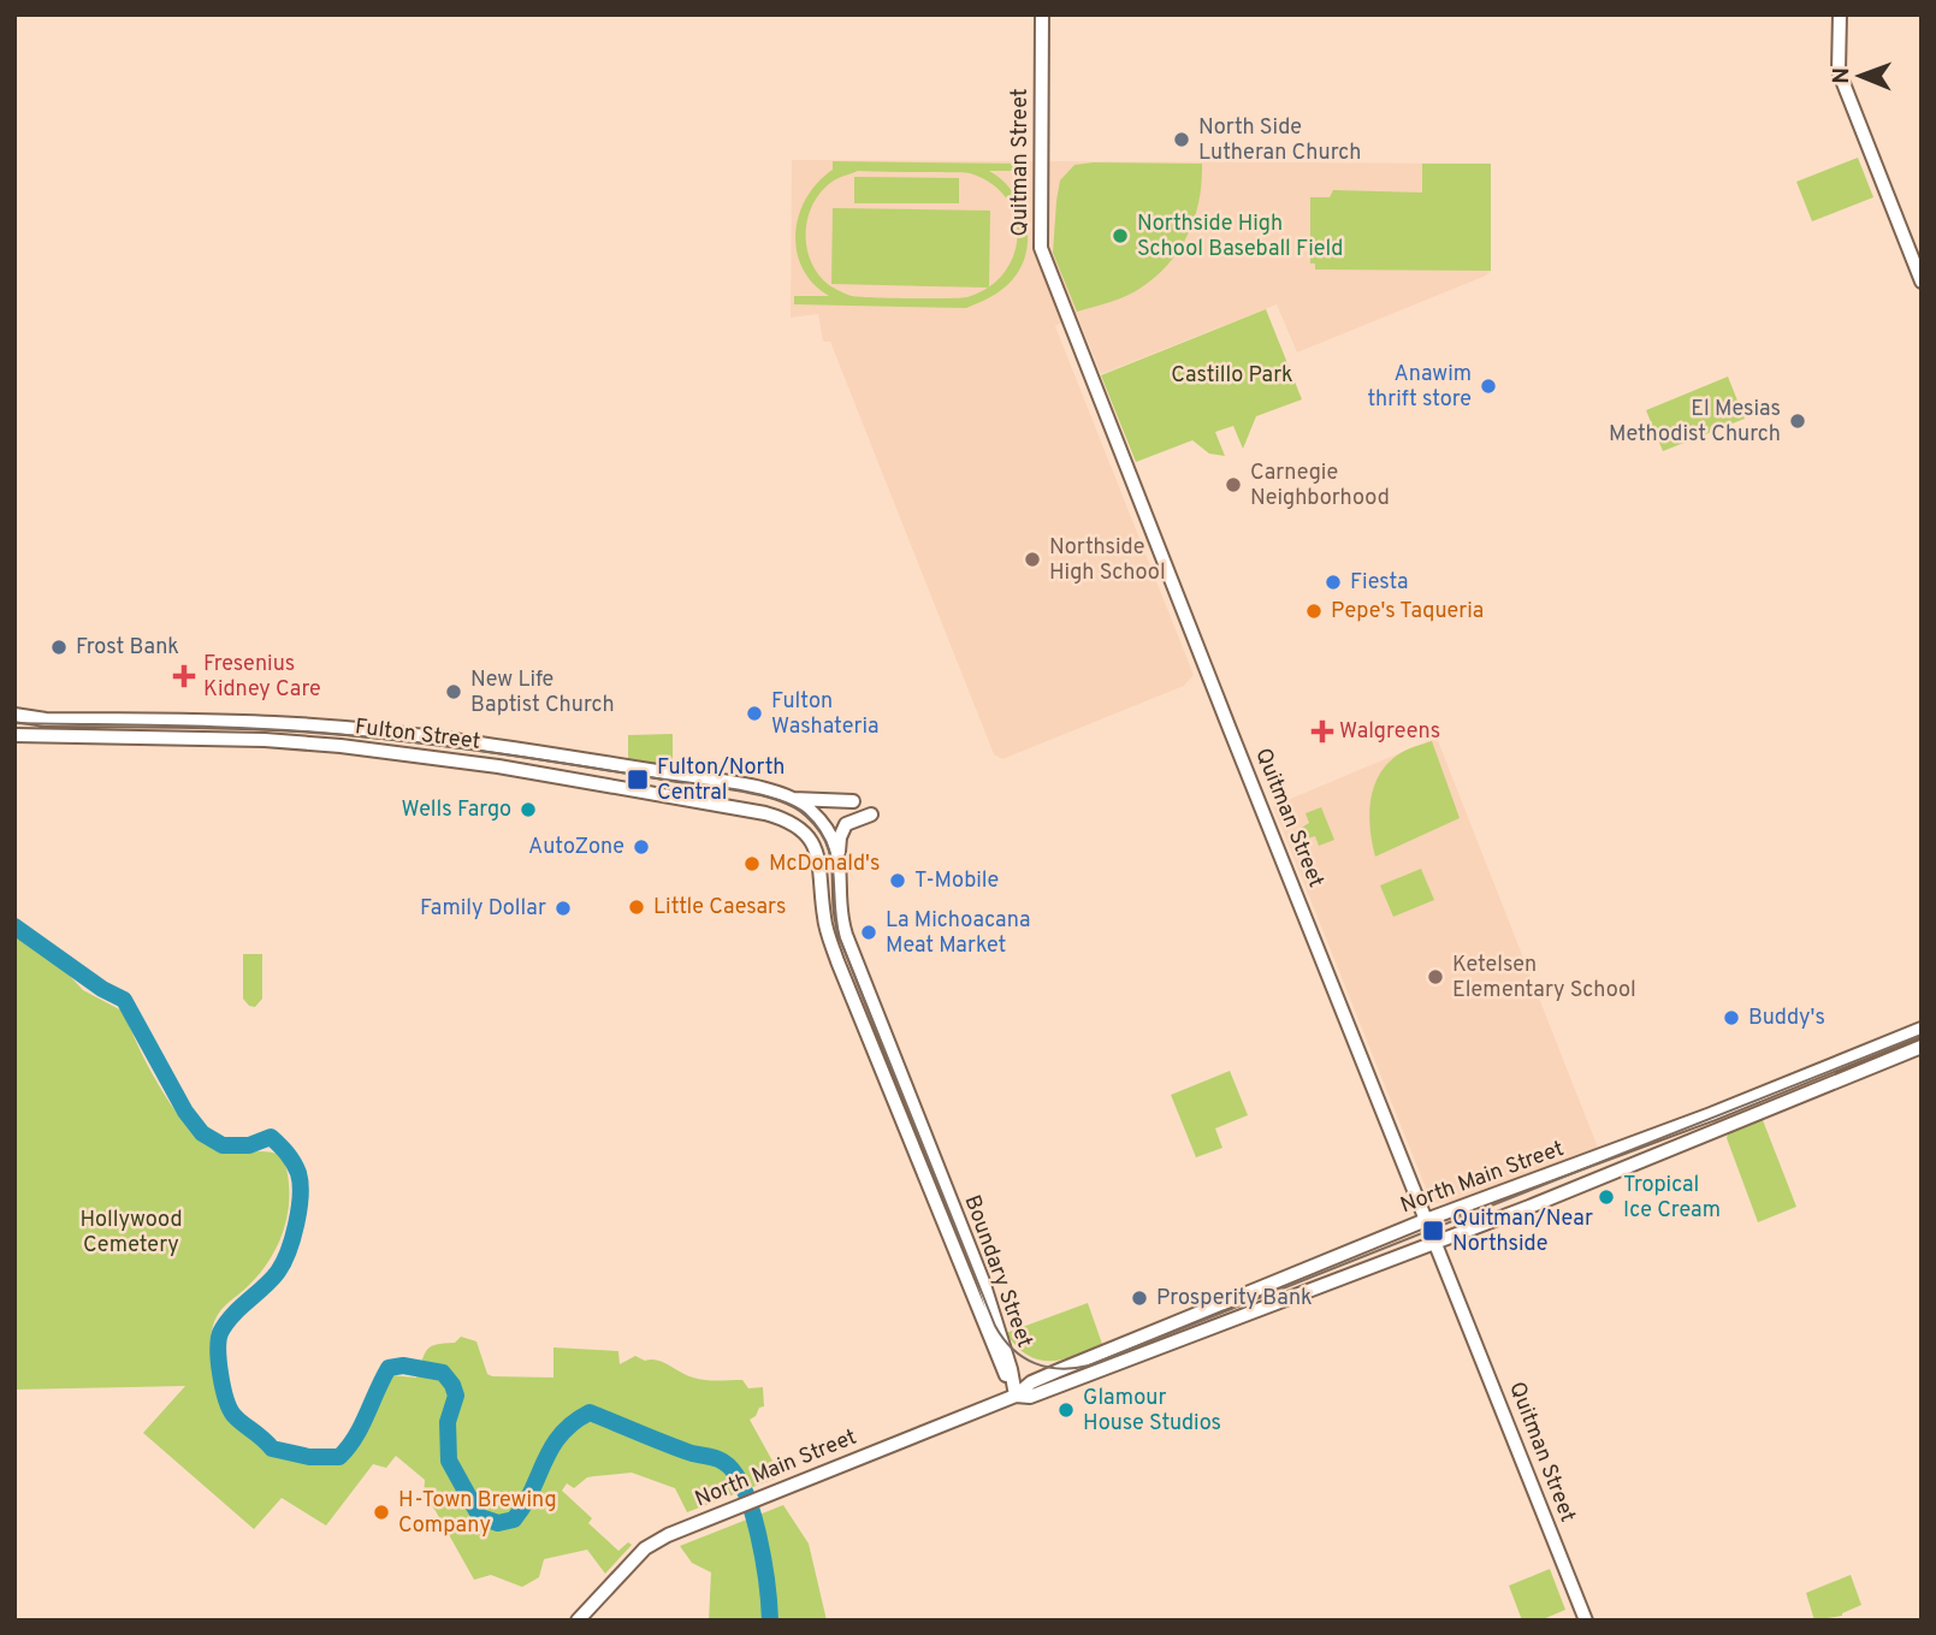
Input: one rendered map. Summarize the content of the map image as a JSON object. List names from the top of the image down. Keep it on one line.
{"streets":{"main road":["Quitman Street","Fulton Street","North Main Street","Boundary Street"]},"crossings":[["Quitman Street","North Main Street"],["Fulton Street","Boundary Street"],["North Main Street","Boundary Street"]],"parks":["Castillo Park","Hollywood Cemetery"],"places":{"other":["North Side Lutheran Church","Northside High School Baseball Field","Anawim thrift store","El Mesias Methodist Church","Carnegie Neighborhood","Northside High School","Fiesta","Pepe's Taqueria","Frost Bank","New Life Baptist Church","Fulton Washateria","Wells Fargo","AutoZone","McDonald's","T-Mobile","Little Caesars","Family Dollar","La Michoacana Meat Market","Ketelsen Elementary School","Buddy's","Tropical Ice Cream","Prosperity Bank","Glamour House Studios","H-Town Brewing Company"],"health":["Fresenius Kidney Care","Walgreens"],"transit":["Fulton/North Central","Quitman/Near Northside"]},"north":"left"}
